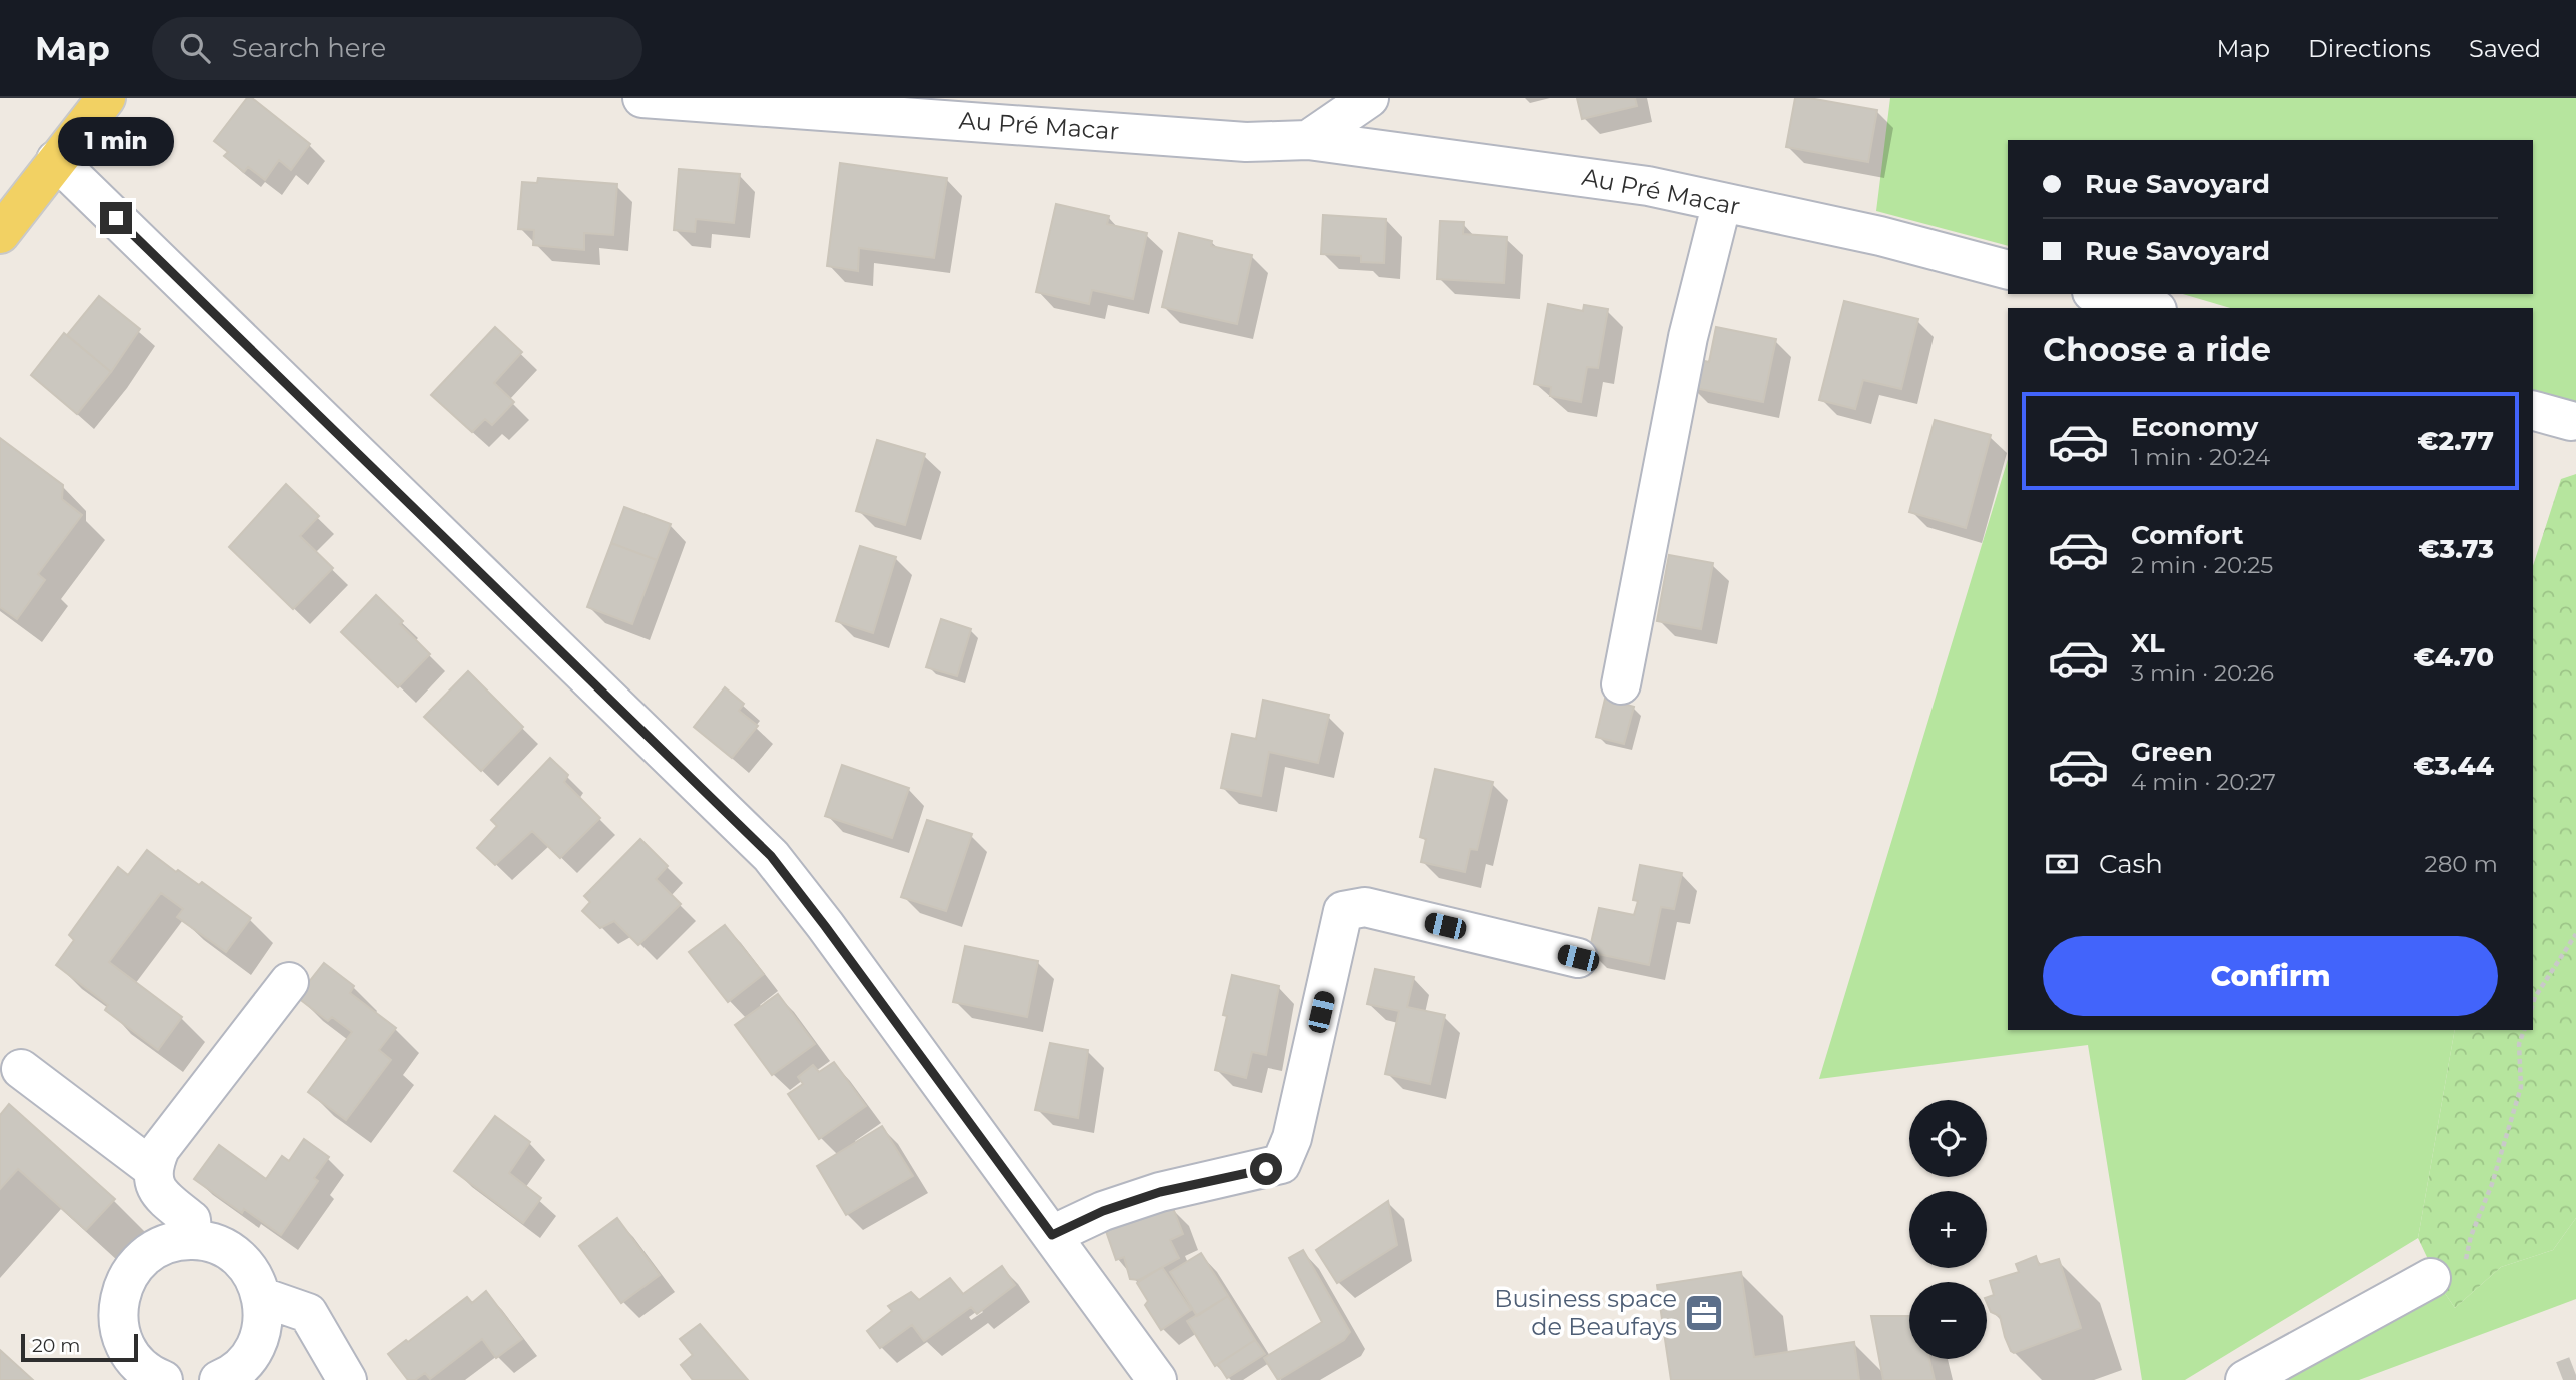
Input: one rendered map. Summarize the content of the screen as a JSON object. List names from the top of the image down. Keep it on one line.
{"streets":{"street":["Au Pré Macar"]},"places":{"office":["Business space de Beaufays"]},"scale_bar":"20 m","page":{"header":"Map","search":"Search here","nav":["Map","Directions","Saved"],"bubble":"1 min","banner":["Rue Savoyard","Rue Savoyard"],"heading":"Choose a ride","list":[{"name":"Economy","note":"1 min · 20:24","value":"€2.77"},{"name":"Comfort","note":"2 min · 20:25","value":"€3.73"},{"name":"XL","note":"3 min · 20:26","value":"€4.70"},{"name":"Green","note":"4 min · 20:27","value":"€3.44"}],"pay":["Cash","280 m"],"buttons":"Confirm","map_buttons":["+","−"],"scale":"20 m"}}
